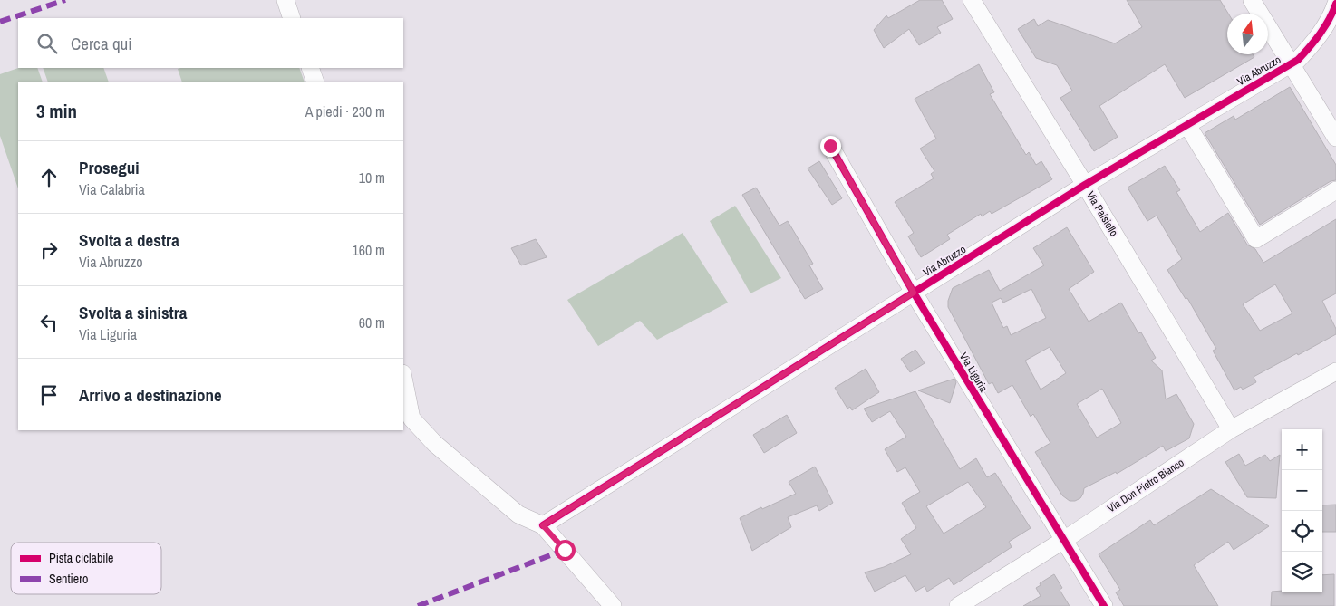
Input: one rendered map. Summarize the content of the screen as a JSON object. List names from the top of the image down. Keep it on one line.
{"streets":{"street":["Via Abruzzo","Via Paisiello","Via Liguria","Via Don Pietro Bianco"]},"crossings":[["Via Abruzzo","Via Paisiello"],["Via Abruzzo","Via Liguria"],["Via Paisiello","Via Don Pietro Bianco"],["Via Liguria","Via Don Pietro Bianco"]],"legend":["Pista ciclabile","Sentiero"],"north":"top","page":{"search":"Cerca qui","heading":["3 min","A piedi · 230 m"],"list":[["Prosegui","Via Calabria","10 m"],["Svolta a destra","Via Abruzzo","160 m"],["Svolta a sinistra","Via Liguria","60 m"],"Arrivo a destinazione"],"map_buttons":["+","−"]}}
